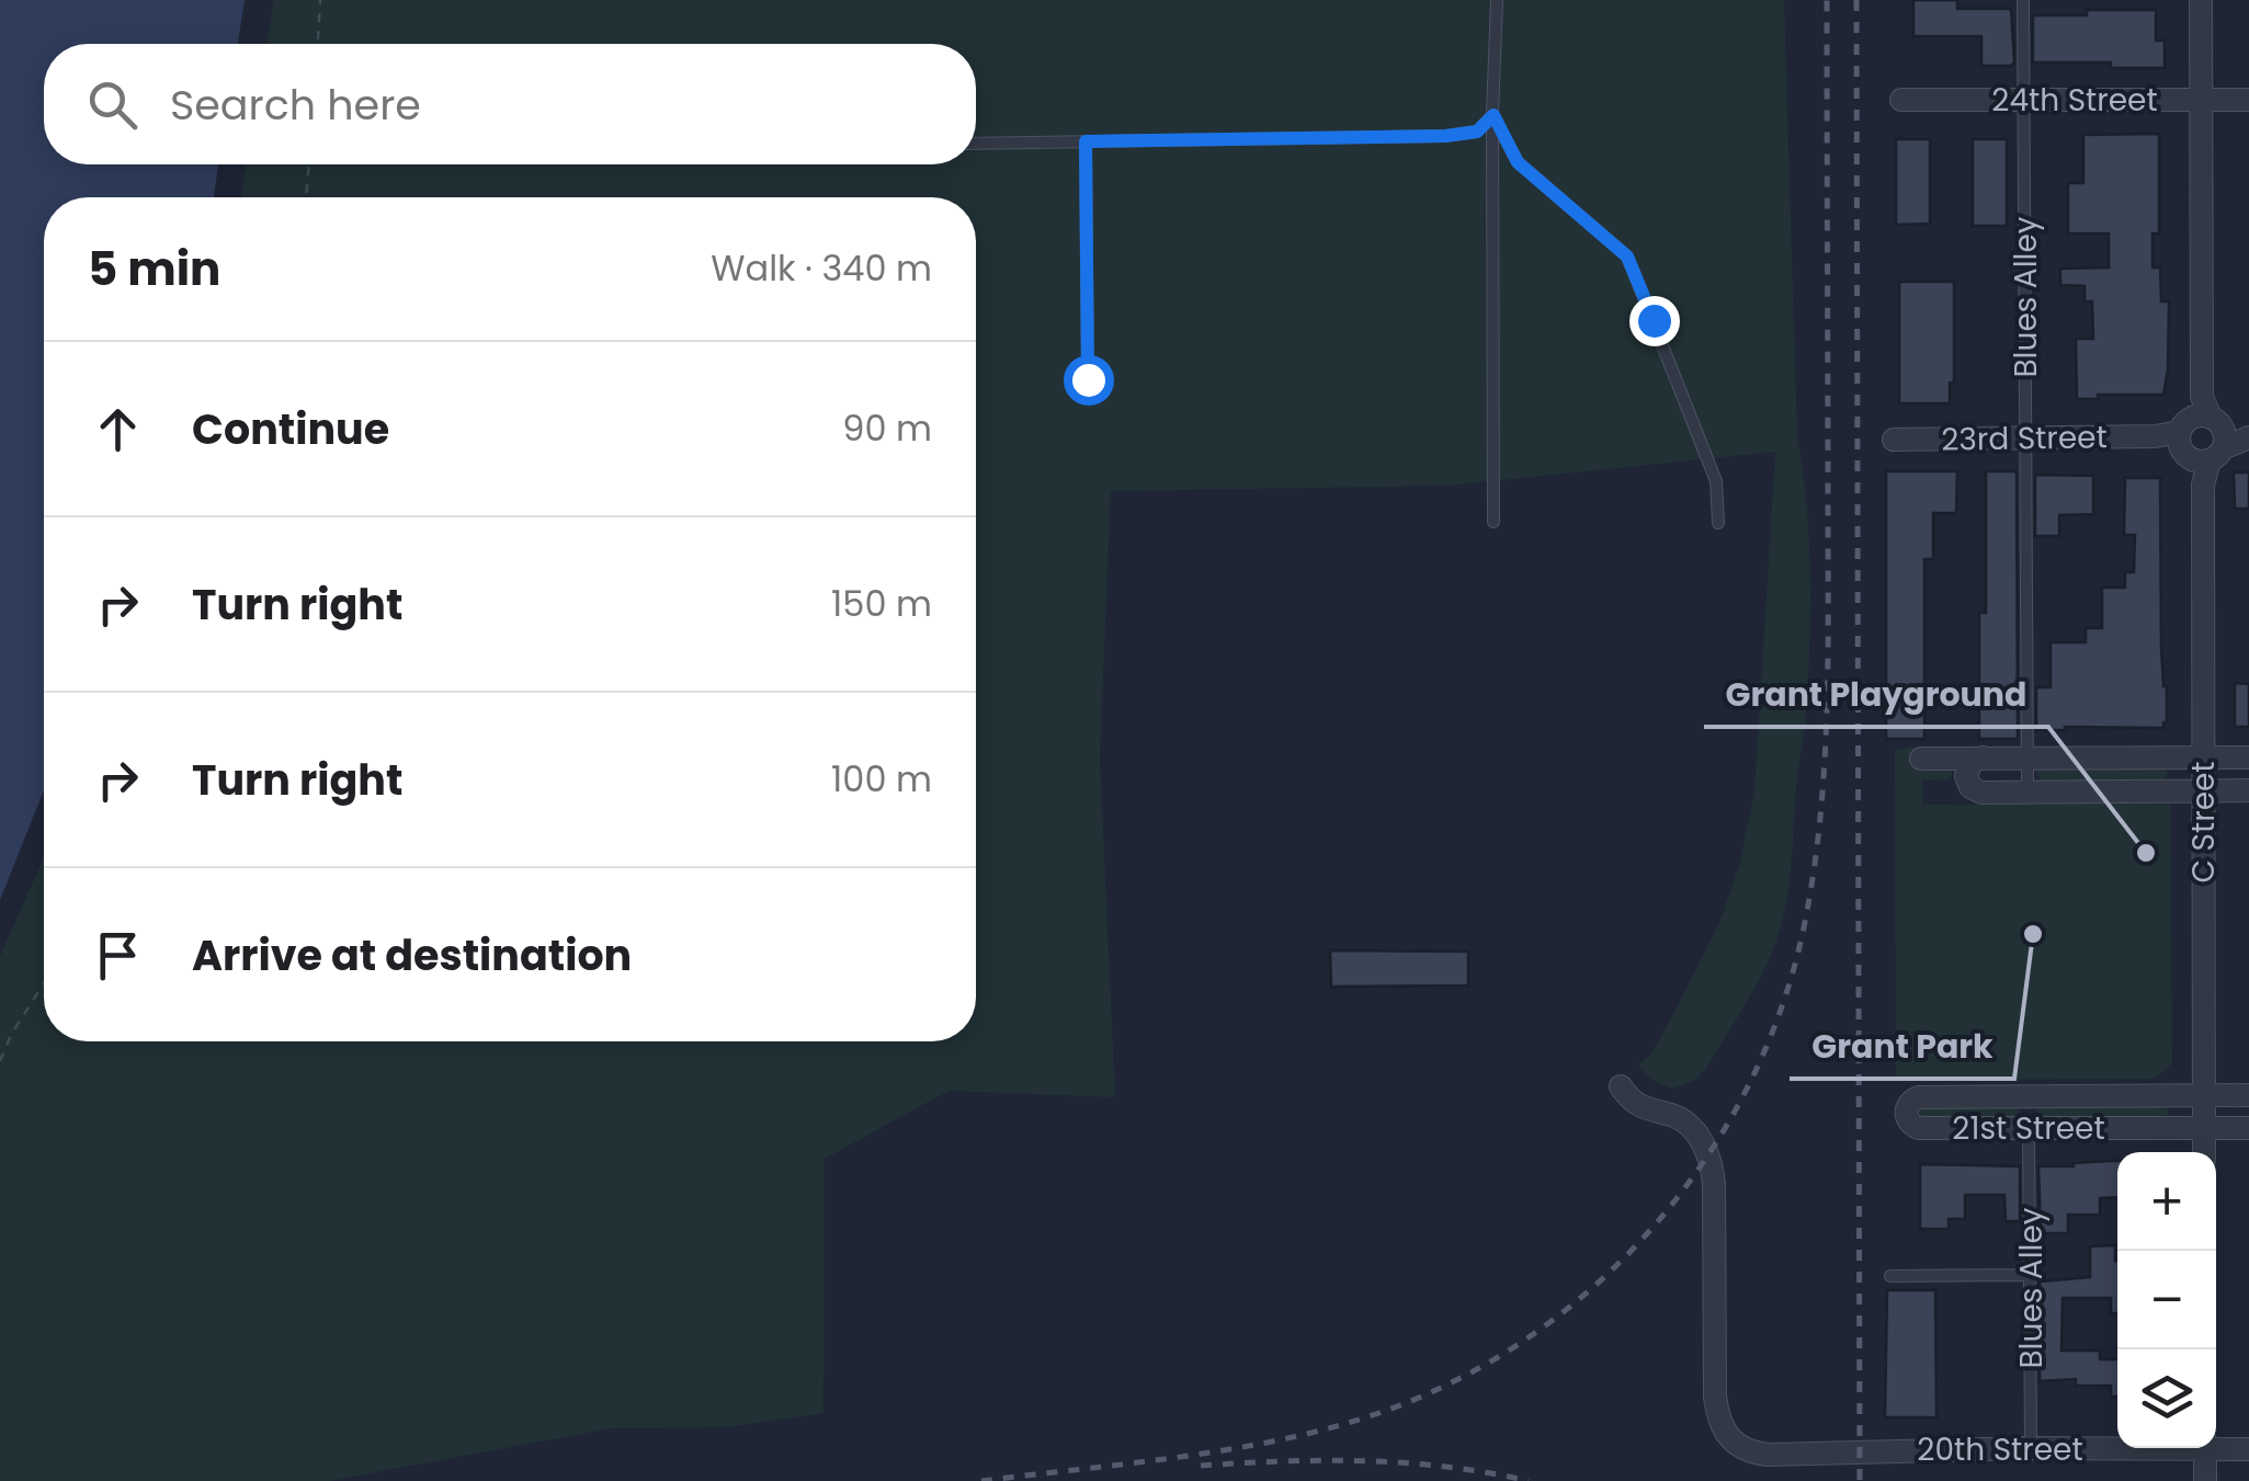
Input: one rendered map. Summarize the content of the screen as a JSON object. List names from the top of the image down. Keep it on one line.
{"streets":{"street":["24th Street","23rd Street","C Street","21st Street","20th Street"],"lane":["Blues Alley"]},"crossings":[["24th Street","Blues Alley"],["24th Street","C Street"],["Blues Alley","23rd Street"],["Blues Alley","21st Street"],["Blues Alley","20th Street"],["23rd Street","C Street"],["C Street","21st Street"]],"places":["Grant Playground","Grant Park"],"page":{"search":"Search here","heading":["5 min","Walk · 340 m"],"list":[["Continue","90 m"],["Turn right","150 m"],["Turn right","100 m"],"Arrive at destination"],"map_buttons":["+","−"]}}
